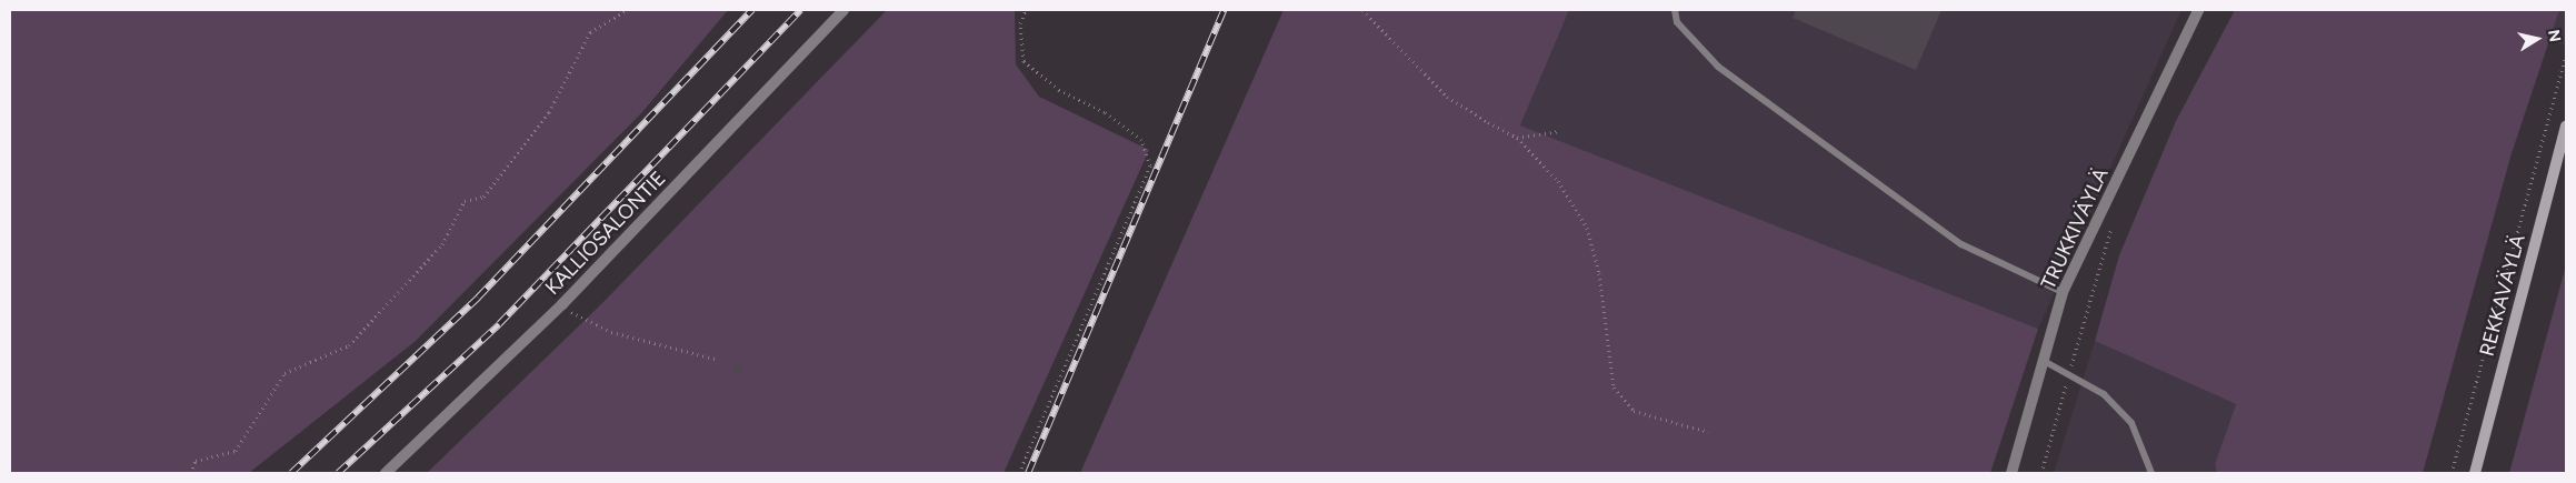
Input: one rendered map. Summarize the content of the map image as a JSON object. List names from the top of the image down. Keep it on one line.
{"streets":{"street":["TRUKKIVÄYLÄ","KALLIOSALONTIE","REKKAVÄYLÄ"]},"north":"right"}
